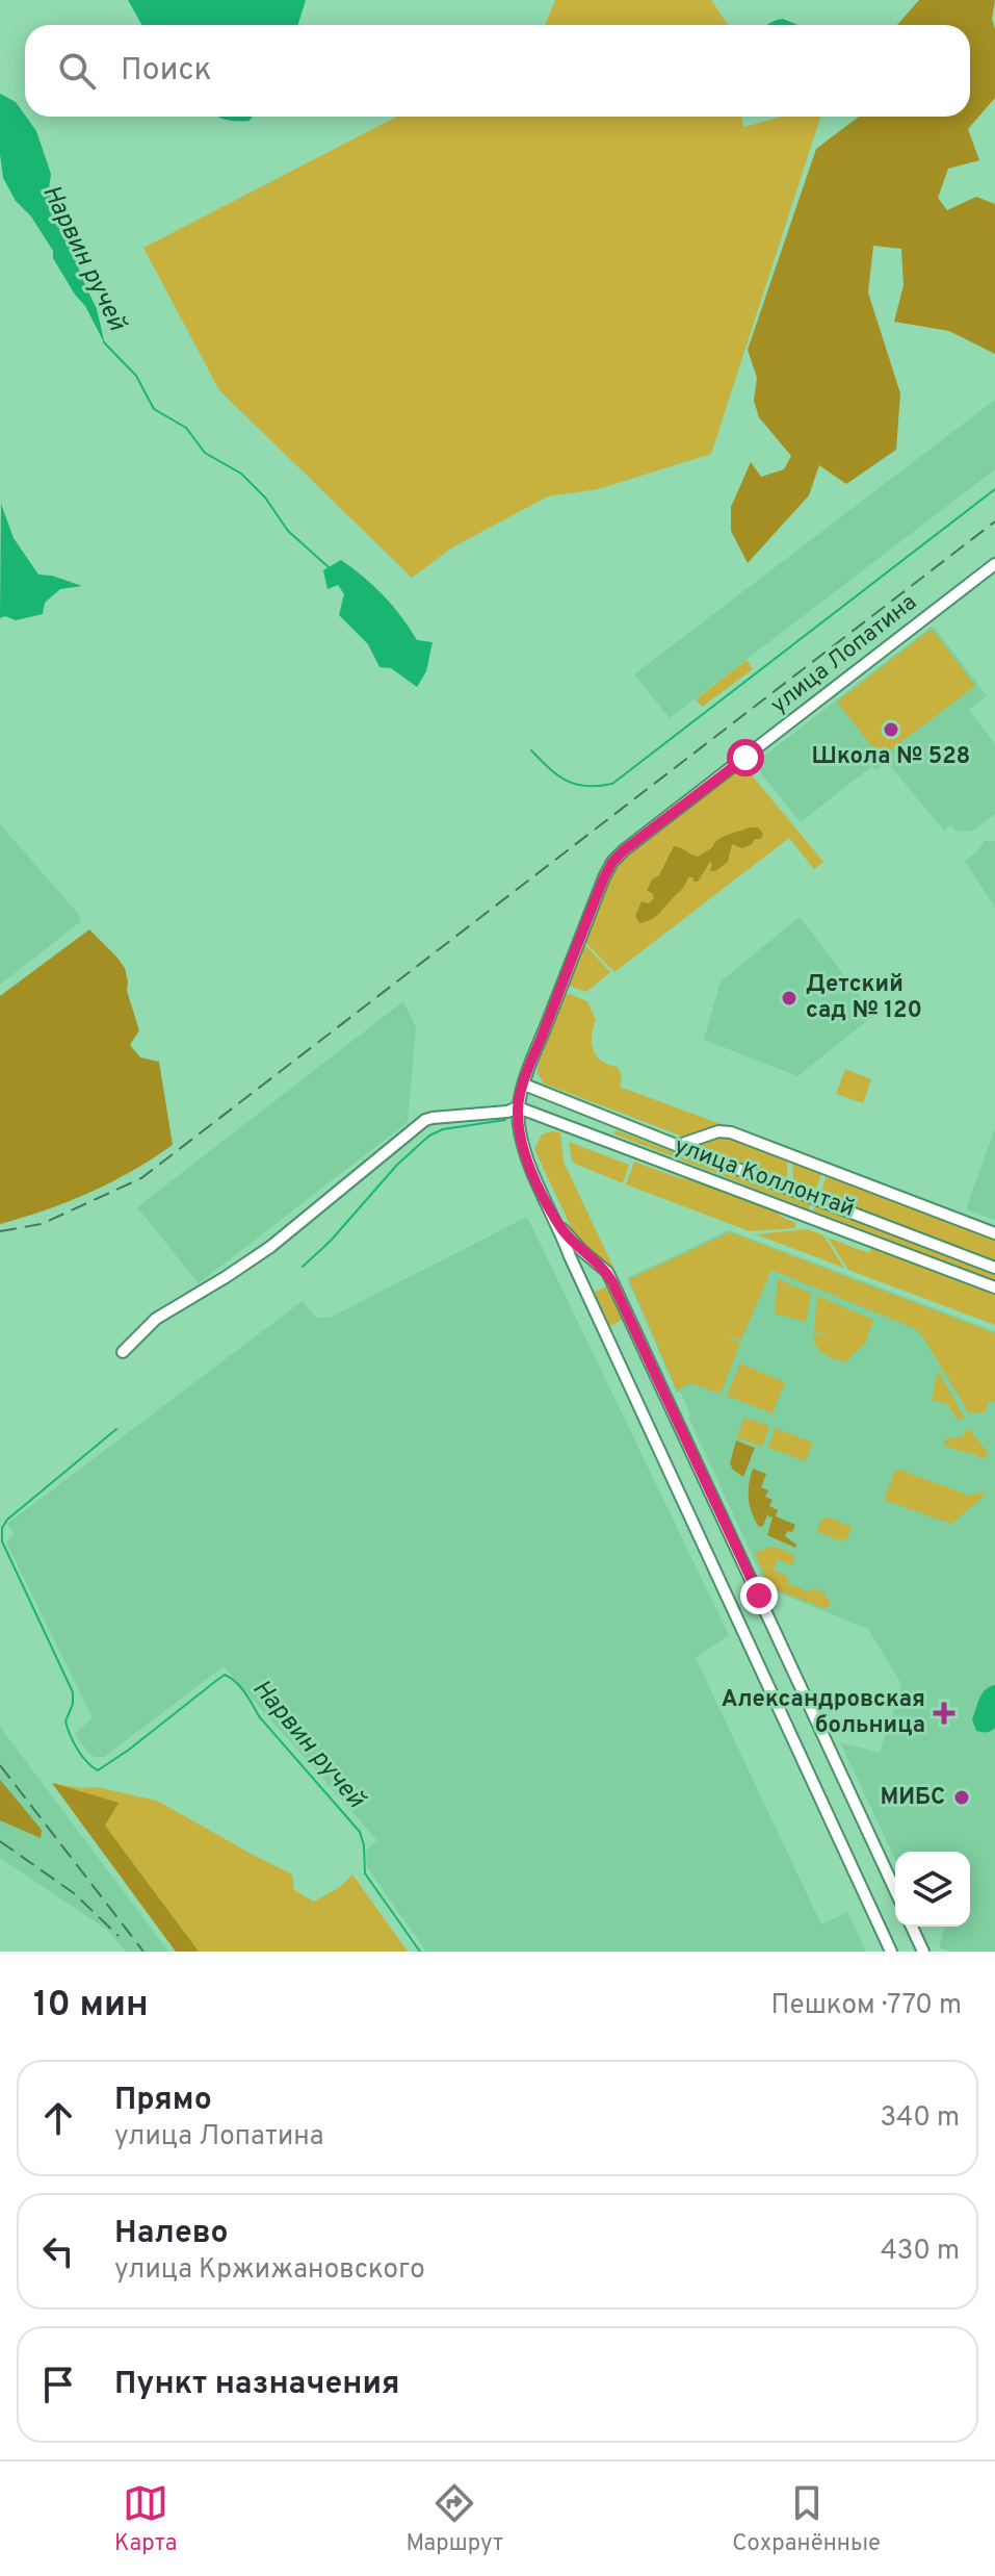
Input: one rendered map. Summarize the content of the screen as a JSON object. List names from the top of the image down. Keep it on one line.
{"streets":{"street":["улица Лопатина","улица Коллонтай"]},"crossings":[["улица Лопатина","улица Коллонтай"]],"water":["Нарвин ручей"],"places":{"other":["Школа № 528","Детский сад № 120","МИБС"],"health":["Александровская больница"]},"page":{"search":"Поиск","heading":["10 мин","Пешком · 770 m"],"list":[["Прямо","улица Лопатина","340 m"],["Налево","улица Кржижановского","430 m"],"Пункт назначения"],"nav":["Карта","Маршрут","Сохранённые"]}}
